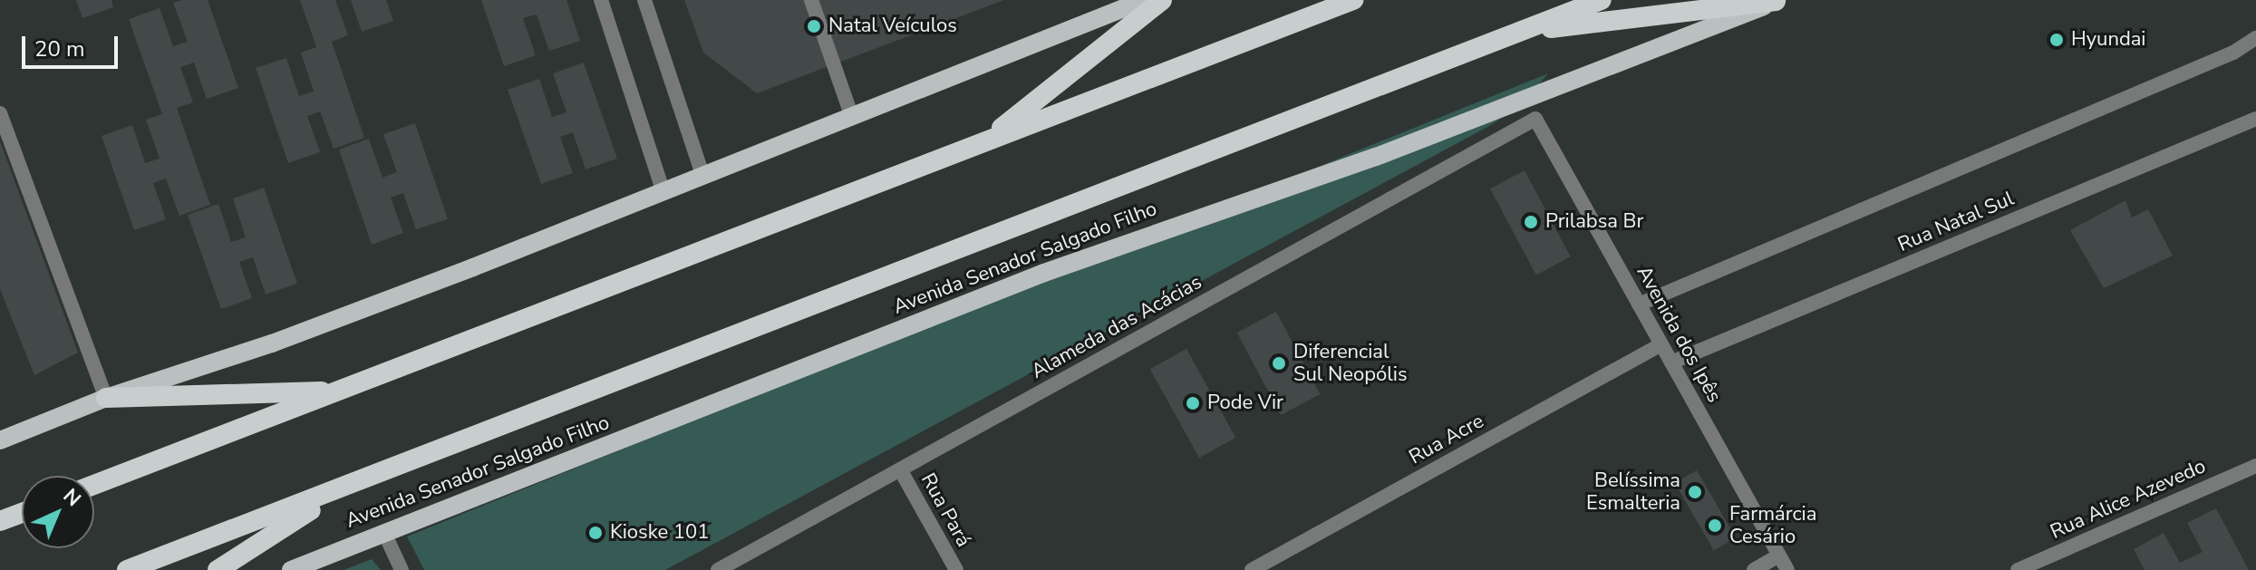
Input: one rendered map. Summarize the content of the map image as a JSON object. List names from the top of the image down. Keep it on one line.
{"streets":{"highway":["Avenida Senador Salgado Filho"],"street":["Rua Natal Sul","Alameda das Acácias","Avenida dos Ipês","Rua Acre","Rua Alice Azevedo","Rua Pará"]},"crossings":[["Rua Natal Sul","Avenida dos Ipês"],["Alameda das Acácias","Avenida dos Ipês"],["Alameda das Acácias","Rua Pará"],["Avenida dos Ipês","Rua Acre"]],"places":["Natal Veículos","Hyundai","Prilabsa Br","Diferencial Sul Neopólis","Pode Vir","Belíssima Esmalteria","Farmárcia Cesário","Kioske 101"],"scale_bar":"20 m","north":"top right"}
